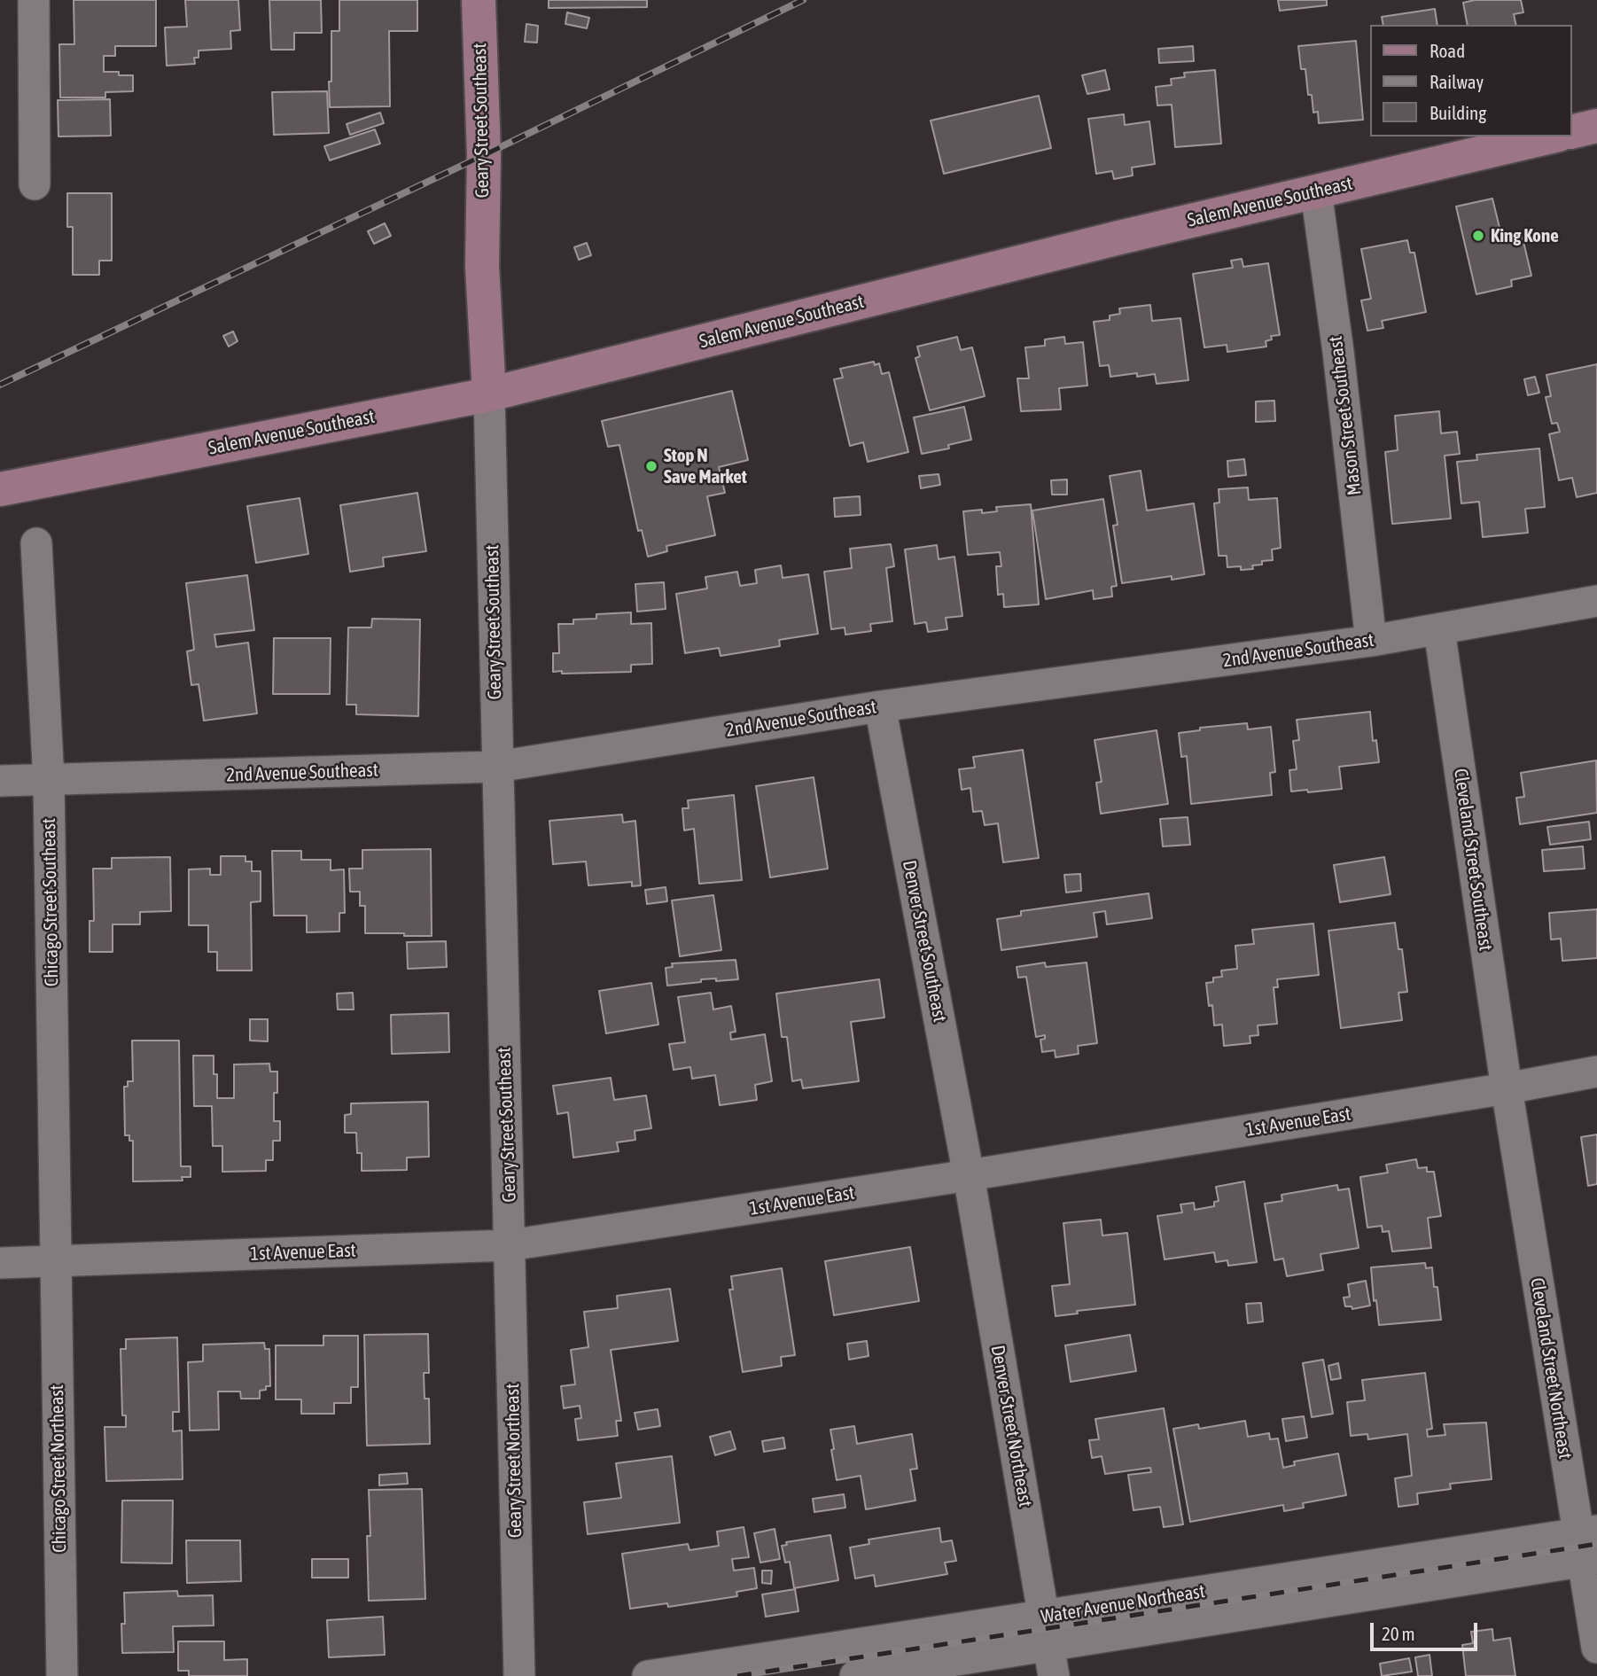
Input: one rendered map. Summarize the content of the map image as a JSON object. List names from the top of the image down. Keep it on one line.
{"streets":{"main road":["Geary Street Southeast","Salem Avenue Southeast"],"street":["Mason Street Southeast","2nd Avenue Southeast","Cleveland Street Southeast","Chicago Street Southeast","Denver Street Southeast","1st Avenue East","Cleveland Street Northeast","Denver Street Northeast","Geary Street Northeast","Chicago Street Northeast","Water Avenue Northeast"]},"crossings":[["Geary Street Southeast","Salem Avenue Southeast"],["Geary Street Southeast","2nd Avenue Southeast"],["Geary Street Southeast","1st Avenue East"],["Geary Street Southeast","Geary Street Northeast"],["Salem Avenue Southeast","Mason Street Southeast"],["Mason Street Southeast","2nd Avenue Southeast"],["2nd Avenue Southeast","Cleveland Street Southeast"],["2nd Avenue Southeast","Chicago Street Southeast"],["2nd Avenue Southeast","Denver Street Southeast"],["Cleveland Street Southeast","1st Avenue East"],["Cleveland Street Southeast","Cleveland Street Northeast"],["Chicago Street Southeast","1st Avenue East"],["Chicago Street Southeast","Chicago Street Northeast"],["Denver Street Southeast","1st Avenue East"],["Denver Street Southeast","Denver Street Northeast"],["1st Avenue East","Cleveland Street Northeast"],["1st Avenue East","Denver Street Northeast"],["1st Avenue East","Geary Street Northeast"],["1st Avenue East","Chicago Street Northeast"],["Cleveland Street Northeast","Water Avenue Northeast"],["Denver Street Northeast","Water Avenue Northeast"]],"places":["King Kone","Stop N Save Market"],"legend":["Road","Railway","Building"],"scale_bar":"20 m"}
